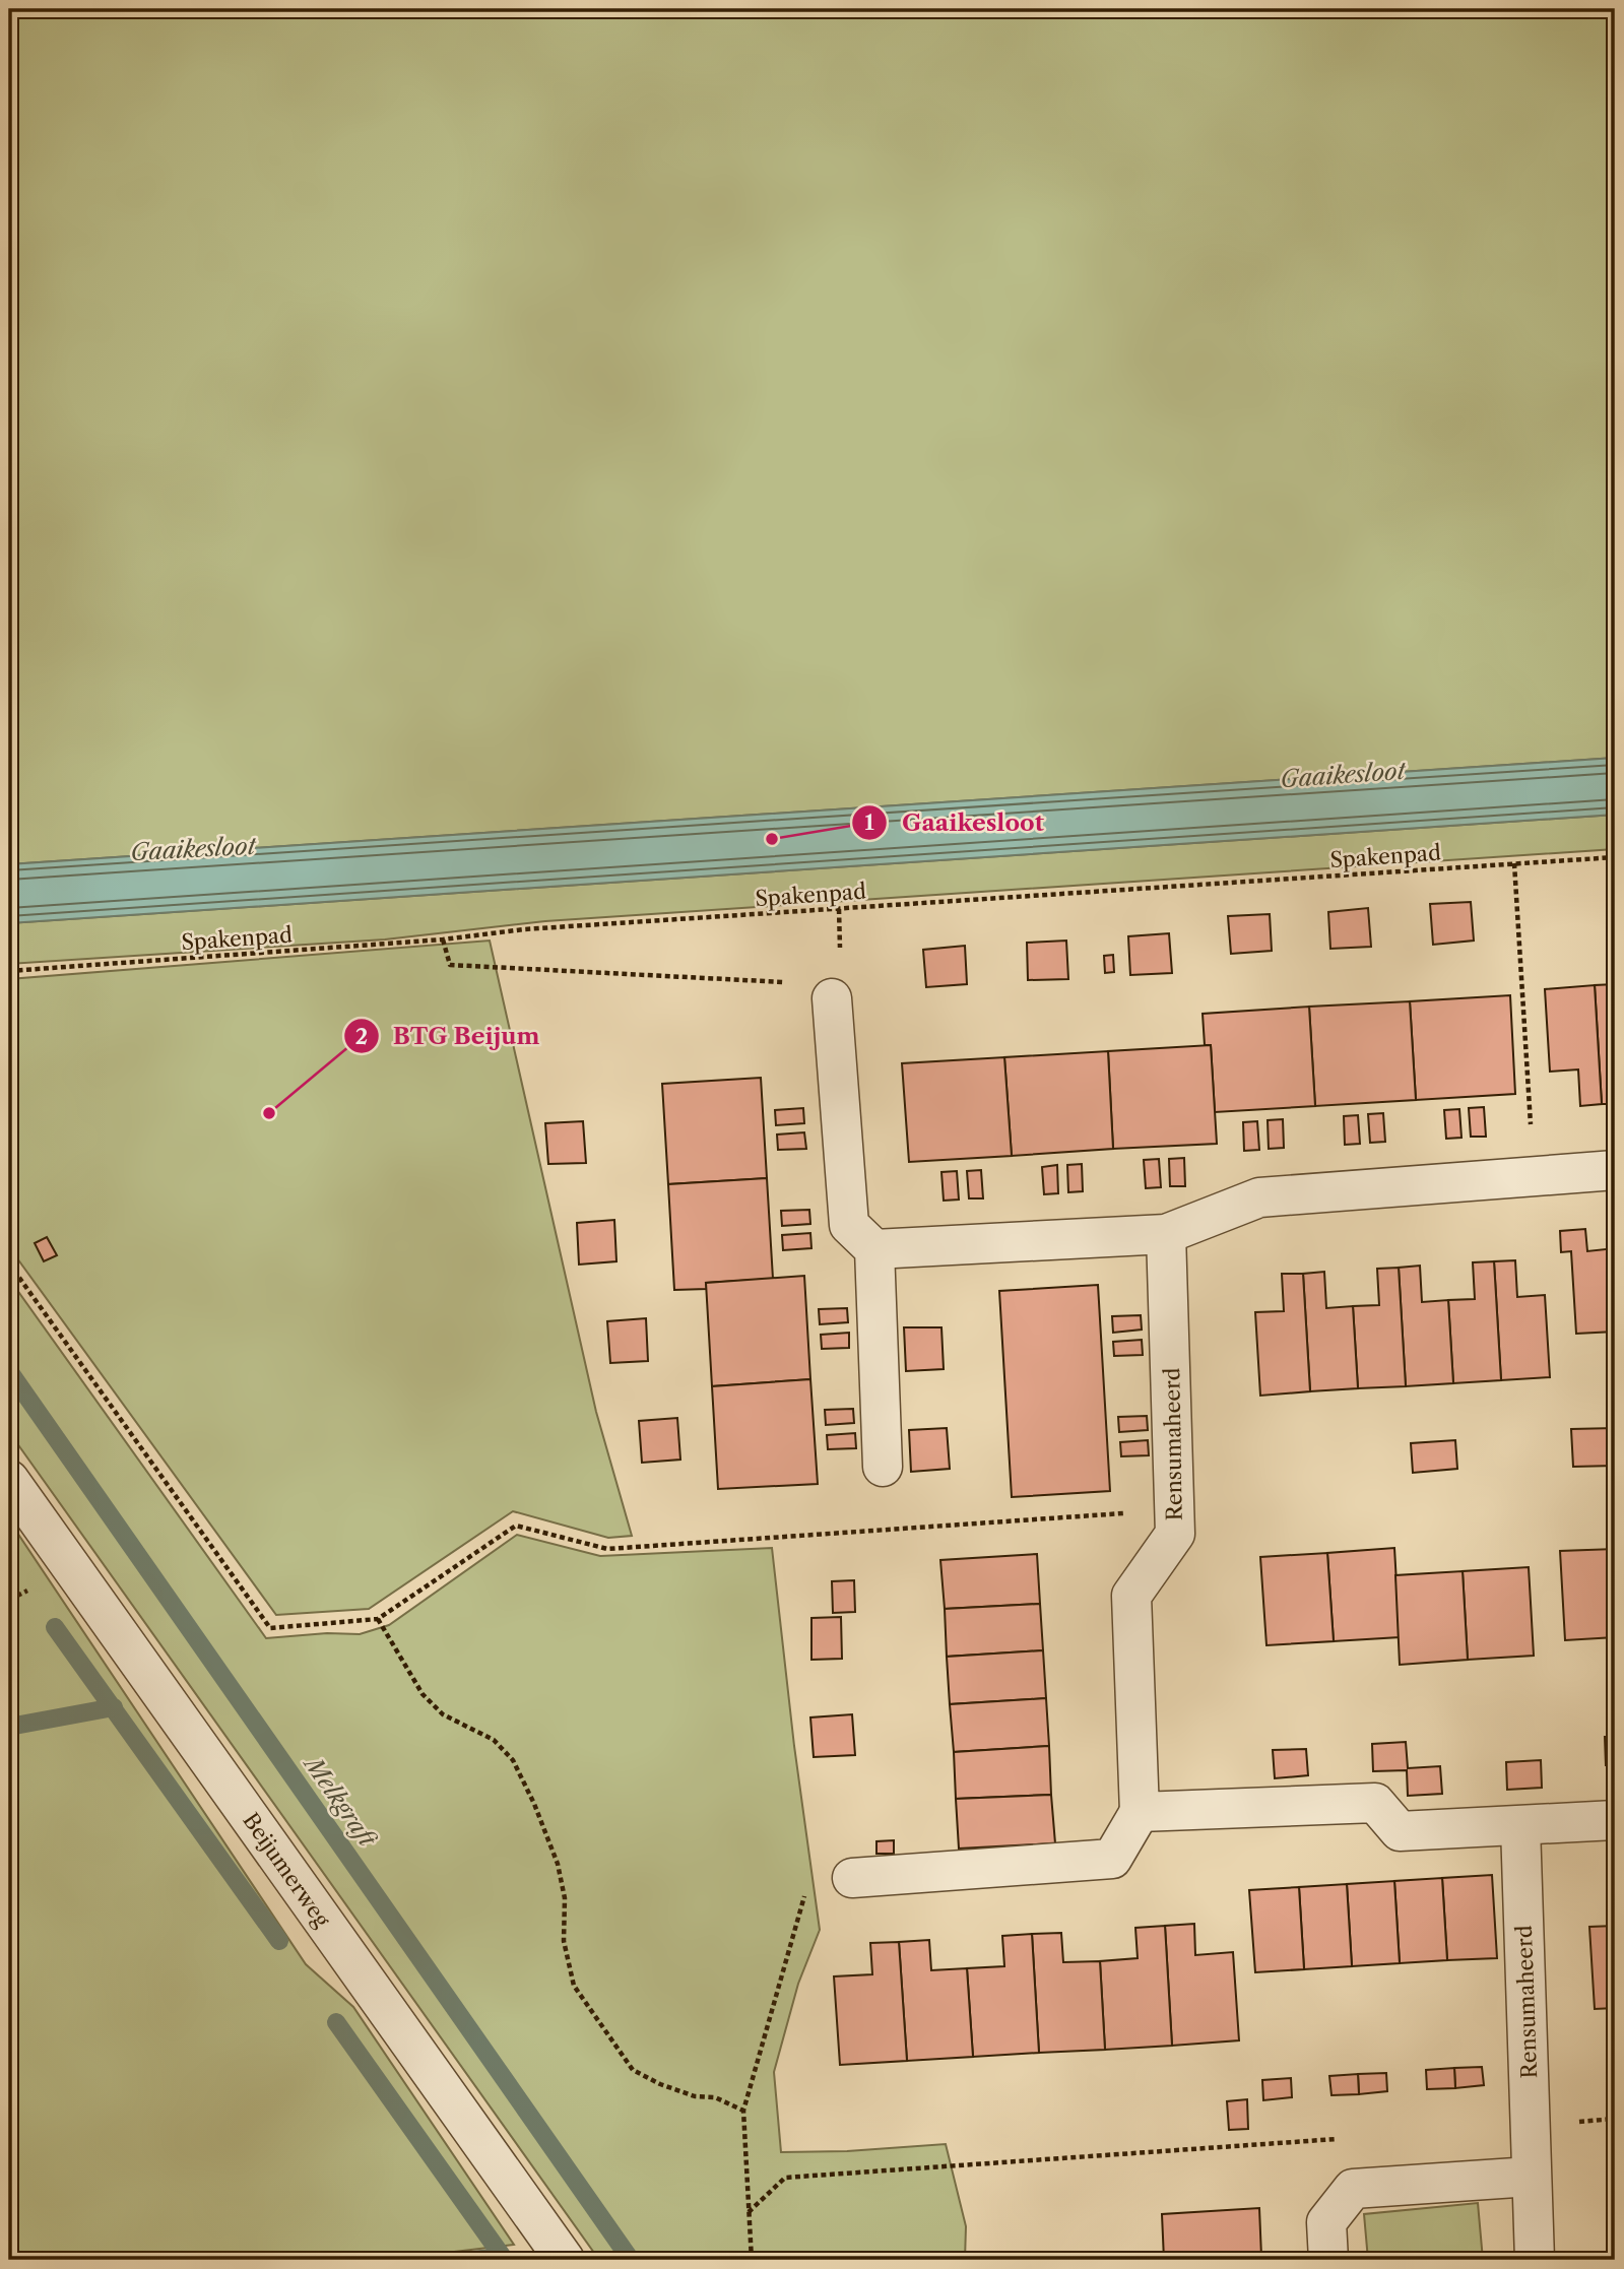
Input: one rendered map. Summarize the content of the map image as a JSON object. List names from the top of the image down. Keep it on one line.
{"streets":{"street":["Rensumaheerd","Beijumerweg"],"path":["Spakenpad"]},"water":["Gaaikesloot","Melkgraft"],"places":["Gaaikesloot","BTG Beijum"]}
